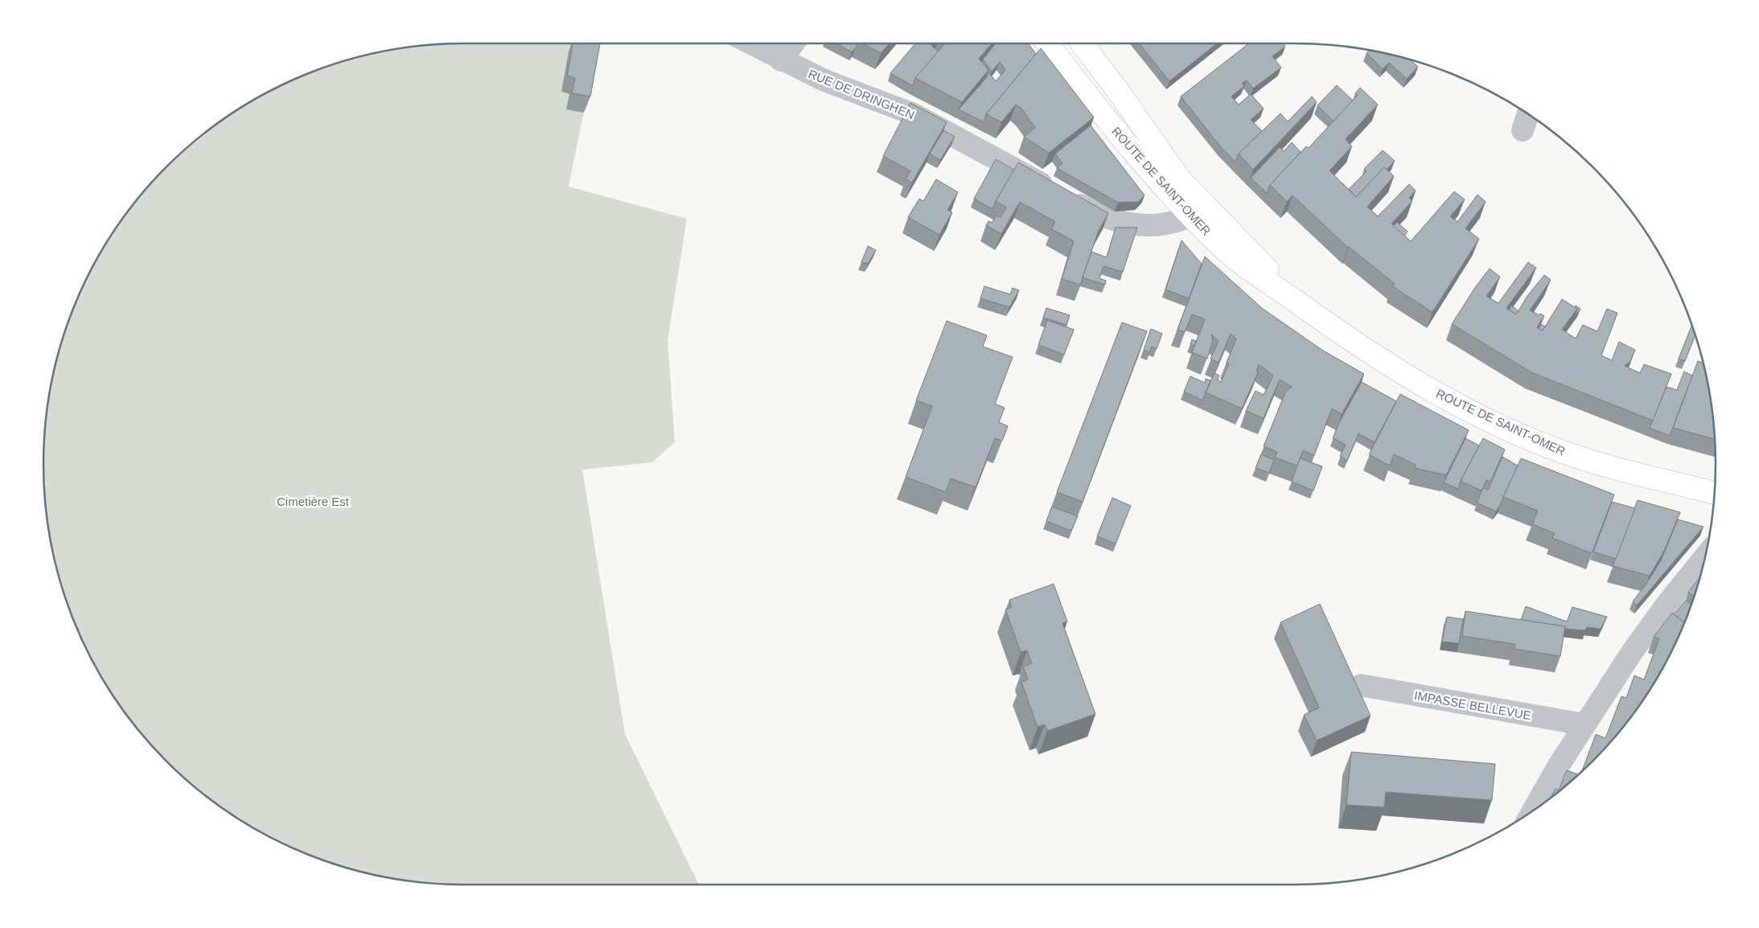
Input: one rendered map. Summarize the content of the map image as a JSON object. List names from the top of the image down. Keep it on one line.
{"streets":{"main road":["ROUTE DE SAINT-OMER"],"street":["RUE DE DRINGHEN","IMPASSE BELLEVUE"]},"crossings":[["RUE DE DRINGHEN","ROUTE DE SAINT-OMER"]],"parks":["Cimetière Est"]}
